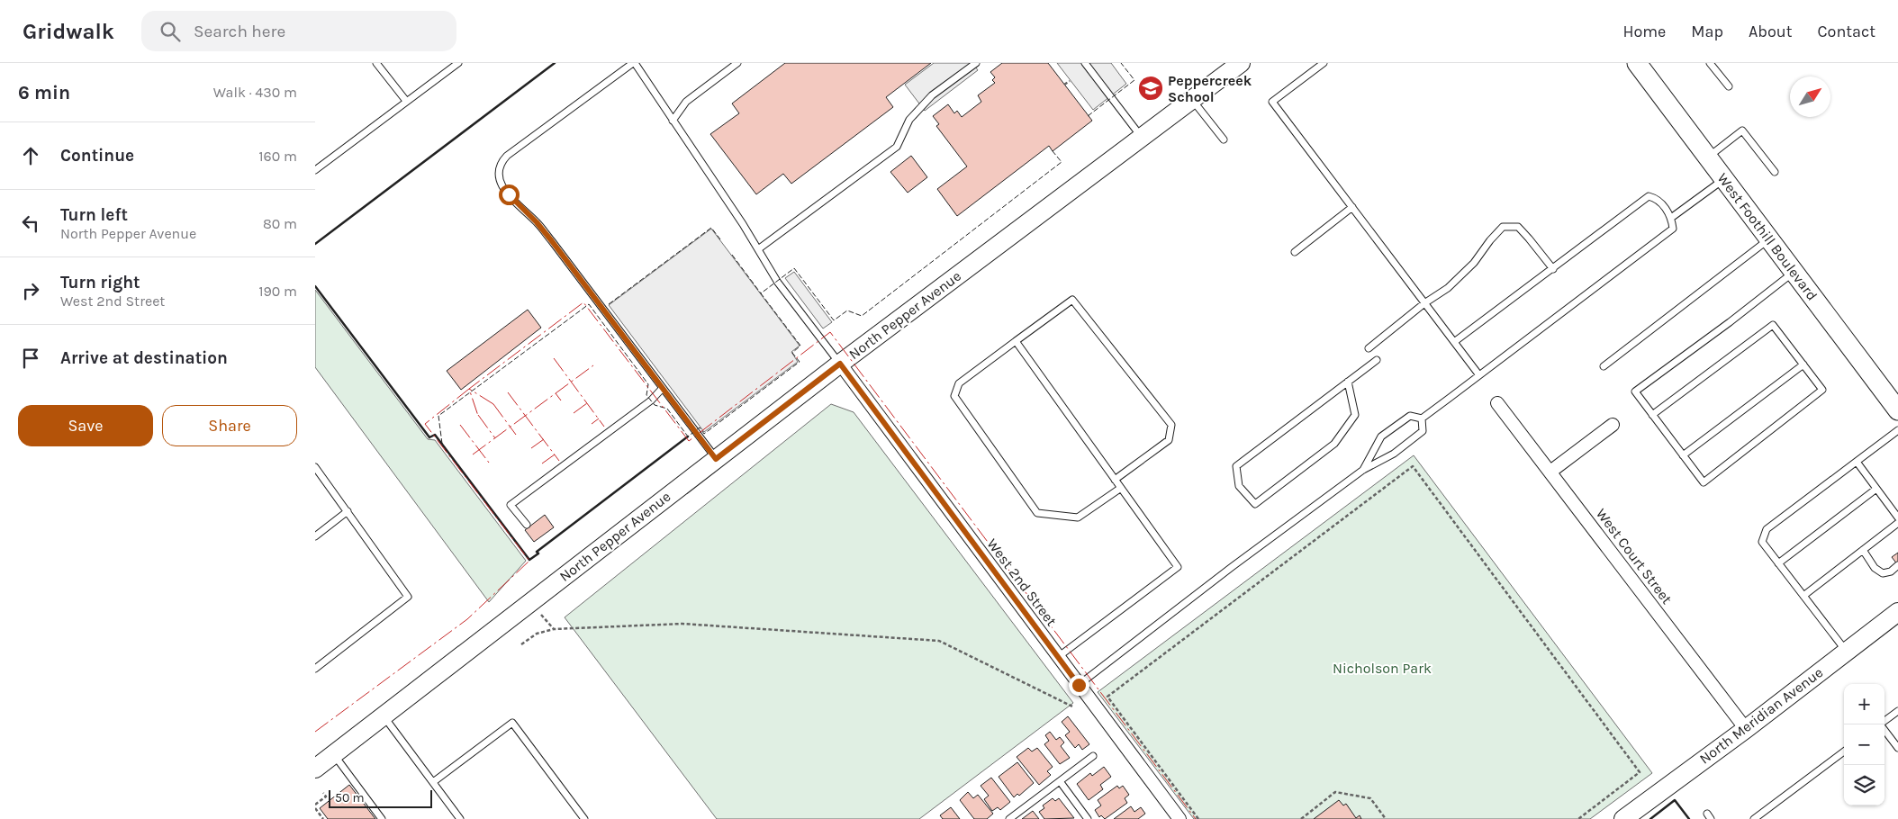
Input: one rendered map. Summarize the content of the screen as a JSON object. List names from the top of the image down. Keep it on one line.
{"streets":{"main road":["West Foothill Boulevard","North Pepper Avenue","North Meridian Avenue"],"street":["West Court Street","West 2nd Street"]},"crossings":[["North Pepper Avenue","West 2nd Street"],["West Court Street","North Meridian Avenue"]],"parks":["Nicholson Park"],"places":{"school or university":["Peppercreek School"]},"scale_bar":"50 m","north":"top right","page":{"header":"Gridwalk","search":"Search here","nav":["Home","Map","About","Contact"],"heading":["6 min","Walk · 430 m"],"list":[["Continue","160 m"],["Turn left","North Pepper Avenue","80 m"],["Turn right","West 2nd Street","190 m"],"Arrive at destination"],"buttons":["Save","Share"],"map_buttons":["+","−"],"scale":"50 m"}}
